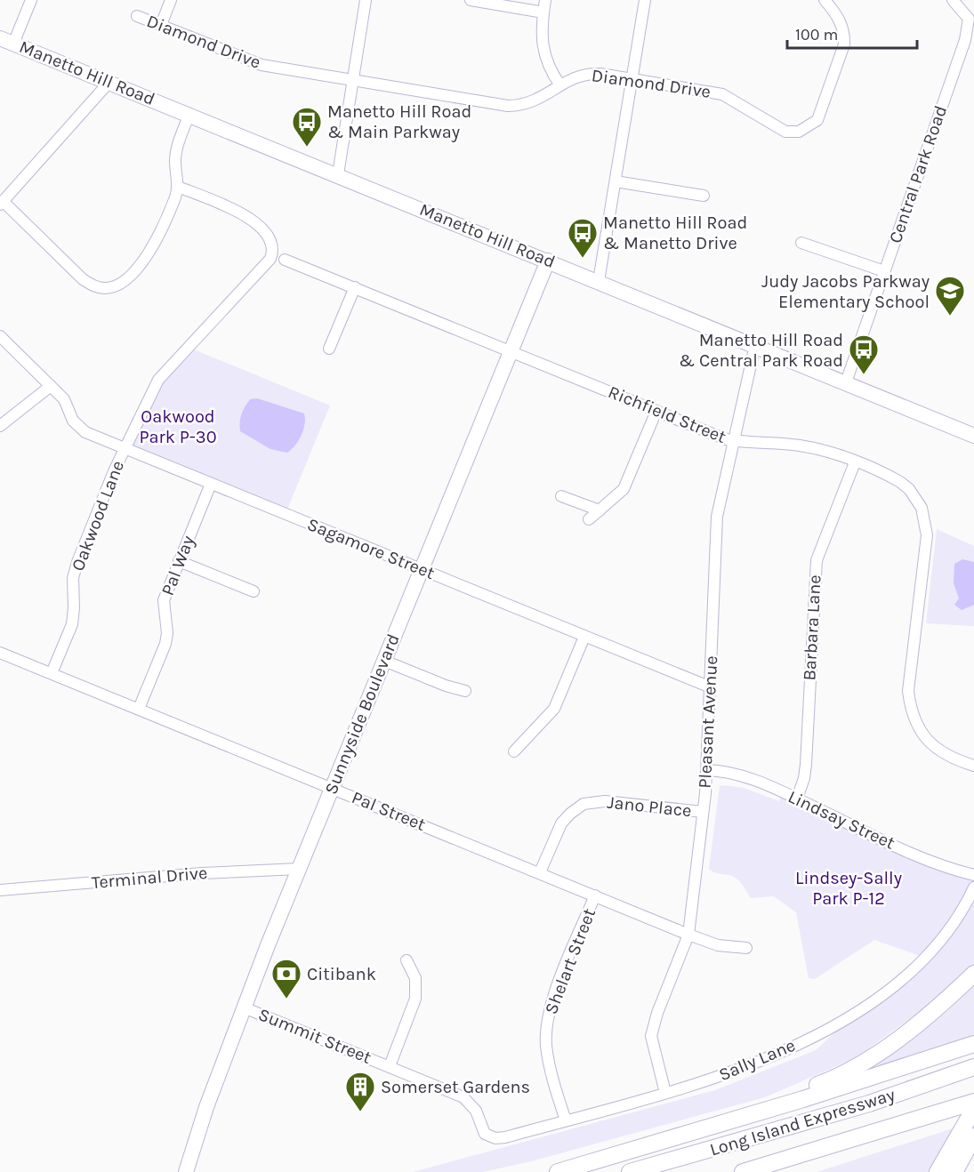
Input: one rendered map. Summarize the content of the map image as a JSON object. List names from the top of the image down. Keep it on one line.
{"streets":{"highway":["Long Island Expressway"],"main road":["Manetto Hill Road","Sunnyside Boulevard"],"street":["Diamond Drive","Central Park Road","Richfield Street","Oakwood Lane","Sagamore Street","Pal Way","Barbara Lane","Pleasant Avenue","Jano Place","Pal Street","Lindsay Street","Terminal Drive","Shelart Street","Summit Street","Sally Lane"]},"crossings":[["Manetto Hill Road","Central Park Road"],["Manetto Hill Road","Sunnyside Boulevard"],["Manetto Hill Road","Pleasant Avenue"],["Richfield Street","Barbara Lane"],["Richfield Street","Sunnyside Boulevard"],["Richfield Street","Pleasant Avenue"],["Oakwood Lane","Sagamore Street"],["Oakwood Lane","Pal Street"],["Sagamore Street","Pal Way"],["Sagamore Street","Sunnyside Boulevard"],["Sagamore Street","Pleasant Avenue"],["Pal Way","Pal Street"],["Barbara Lane","Lindsay Street"],["Sunnyside Boulevard","Pal Street"],["Sunnyside Boulevard","Terminal Drive"],["Sunnyside Boulevard","Summit Street"],["Pleasant Avenue","Jano Place"],["Pleasant Avenue","Pal Street"],["Pleasant Avenue","Lindsay Street"],["Pleasant Avenue","Sally Lane"],["Jano Place","Pal Street"],["Pal Street","Shelart Street"],["Shelart Street","Sally Lane"],["Summit Street","Sally Lane"]],"parks":["Oakwood Park P-30","Lindsey-Sally Park P-12"],"places":{"bus stop":["Manetto Hill Road & Main Parkway","Manetto Hill Road & Manetto Drive","Manetto Hill Road & Central Park Road"],"school or university":["Judy Jacobs Parkway Elementary School"],"bank":["Citibank"],"building":["Somerset Gardens"]},"scale_bar":"100 m"}
